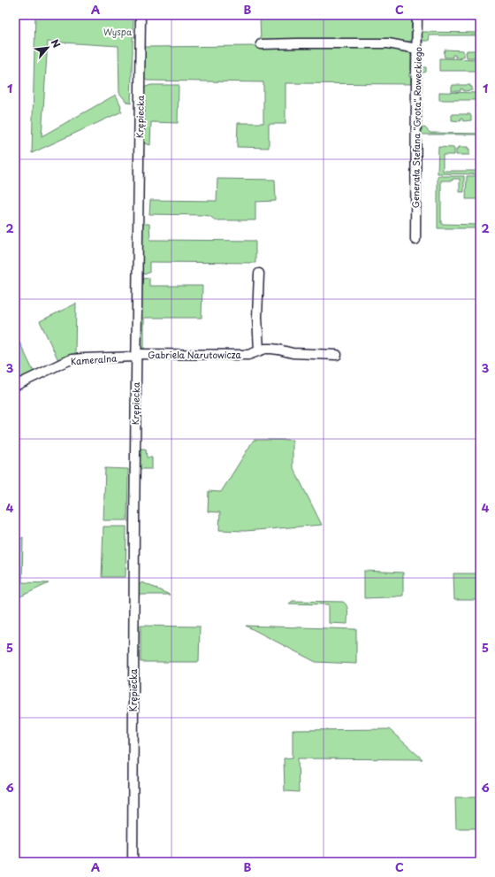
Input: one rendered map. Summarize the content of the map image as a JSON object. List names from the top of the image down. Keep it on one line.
{"streets":{"street":["Krępiecka","Generała Stefana \"Grota\" Roweckiego","Gabriela Narutowicza","Kameralna"]},"crossings":[["Krępiecka","Gabriela Narutowicza"],["Krępiecka","Kameralna"],["Gabriela Narutowicza","Kameralna"]],"parks":["Wyspa"],"north":"top right","grid":{"columns":["A","B","C"],"rows":["1","2","3","4","5","6"]}}
